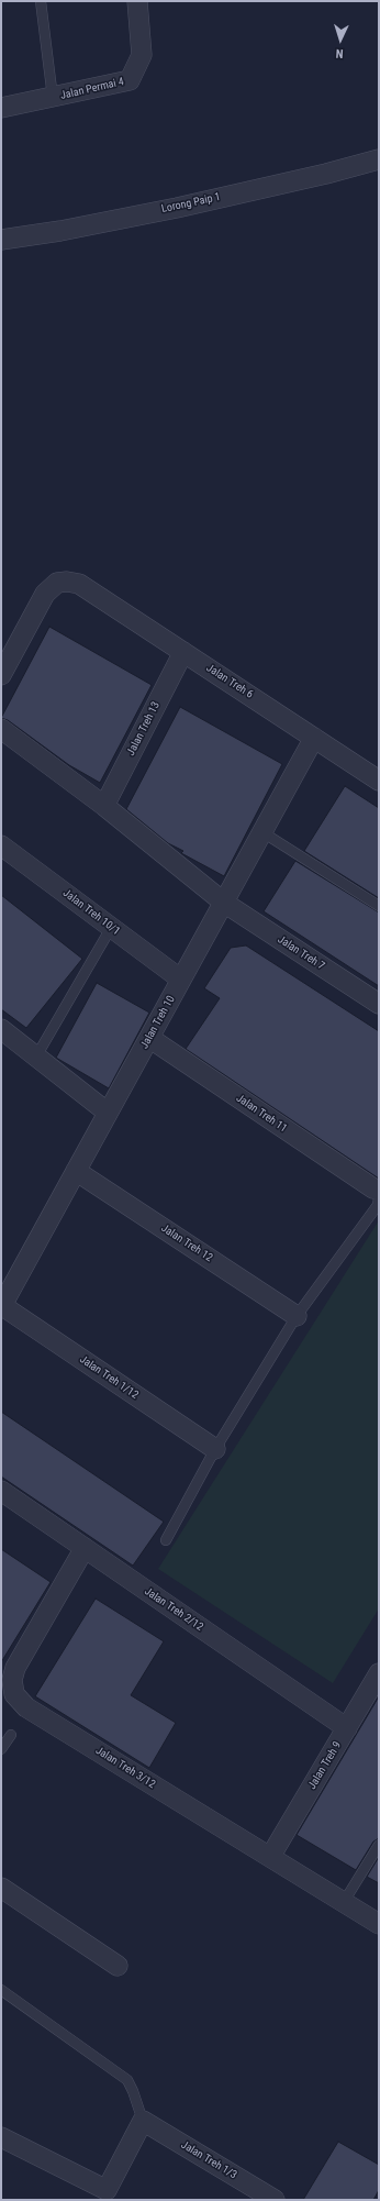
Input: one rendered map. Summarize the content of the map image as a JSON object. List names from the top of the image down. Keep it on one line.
{"streets":{"street":["Jalan Permai 4","Lorong Paip 1","Jalan Treh 6","Jalan Treh 13","Jalan Treh 10/1","Jalan Treh 7","Jalan Treh 10","Jalan Treh 11","Jalan Treh 12","Jalan Treh 1/12","Jalan Treh 2/12","Jalan Treh 9","Jalan Treh 3/12","Jalan Treh 1/3"]},"crossings":[["Jalan Treh 6","Jalan Treh 13"],["Jalan Treh 6","Jalan Treh 10"],["Jalan Treh 13","Jalan Treh 7"],["Jalan Treh 10/1","Jalan Treh 10"],["Jalan Treh 7","Jalan Treh 10"],["Jalan Treh 10","Jalan Treh 11"],["Jalan Treh 10","Jalan Treh 12"],["Jalan Treh 10","Jalan Treh 1/12"],["Jalan Treh 2/12","Jalan Treh 9"],["Jalan Treh 2/12","Jalan Treh 3/12"],["Jalan Treh 9","Jalan Treh 3/12"]],"north":"bottom"}
